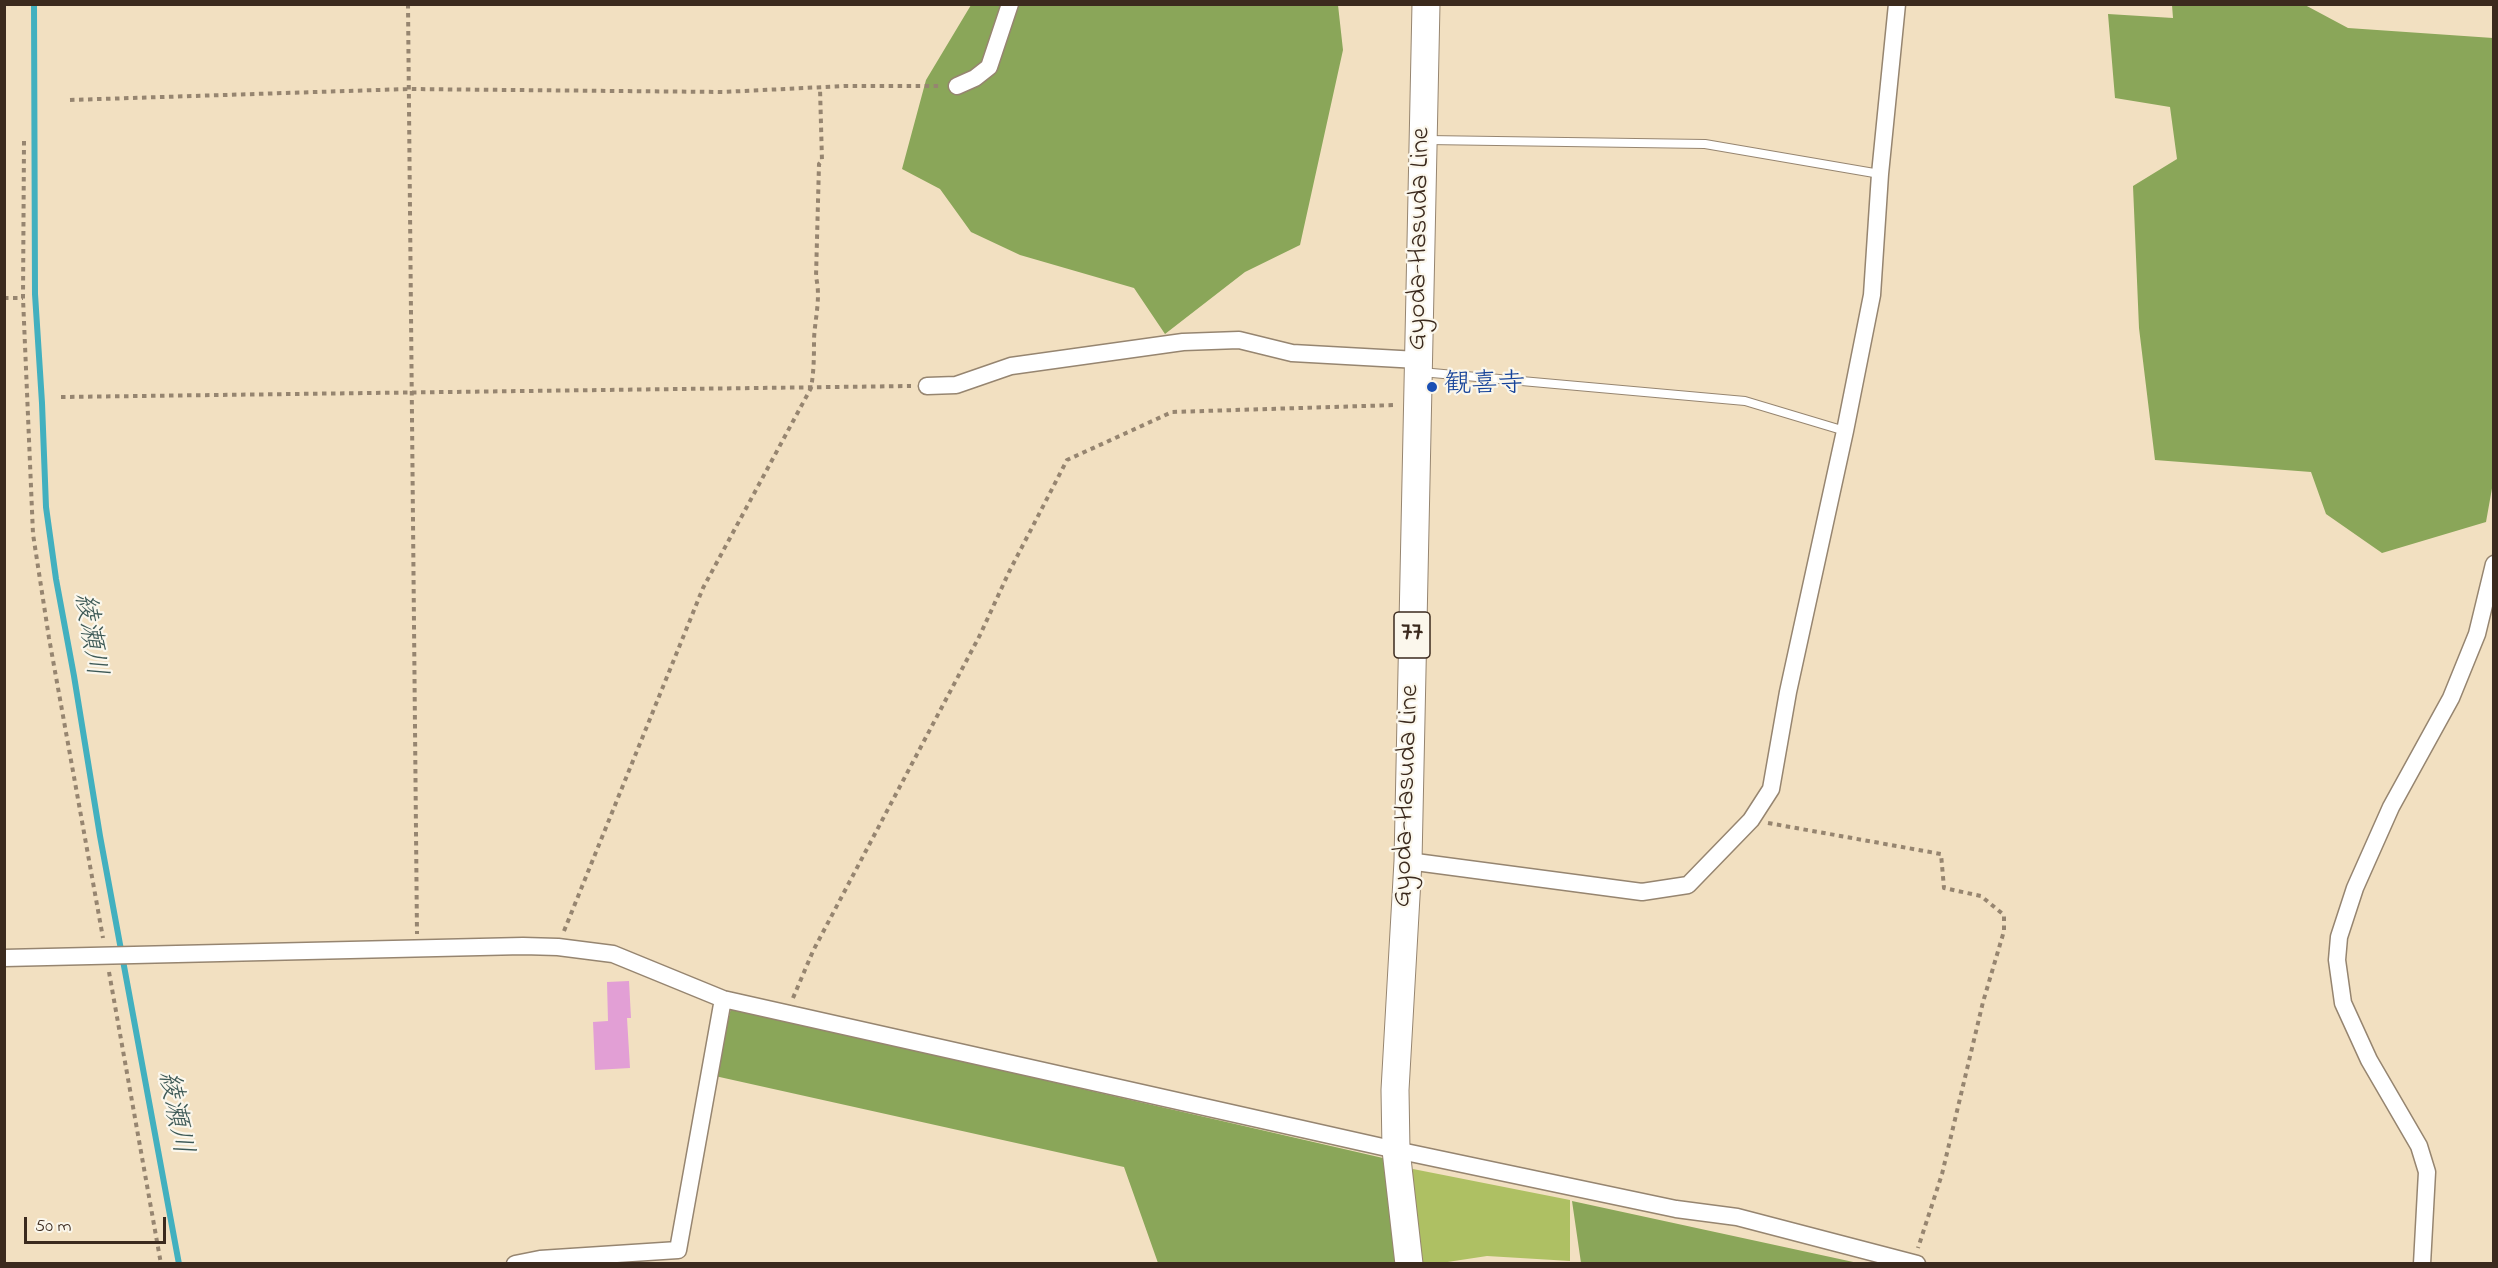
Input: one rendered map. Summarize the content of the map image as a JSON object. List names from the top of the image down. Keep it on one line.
{"streets":{"main road":["Gyoda-Hasuda Line","77"]},"water":["綾瀬川"],"places":["観喜寺"],"scale_bar":"50 m"}
